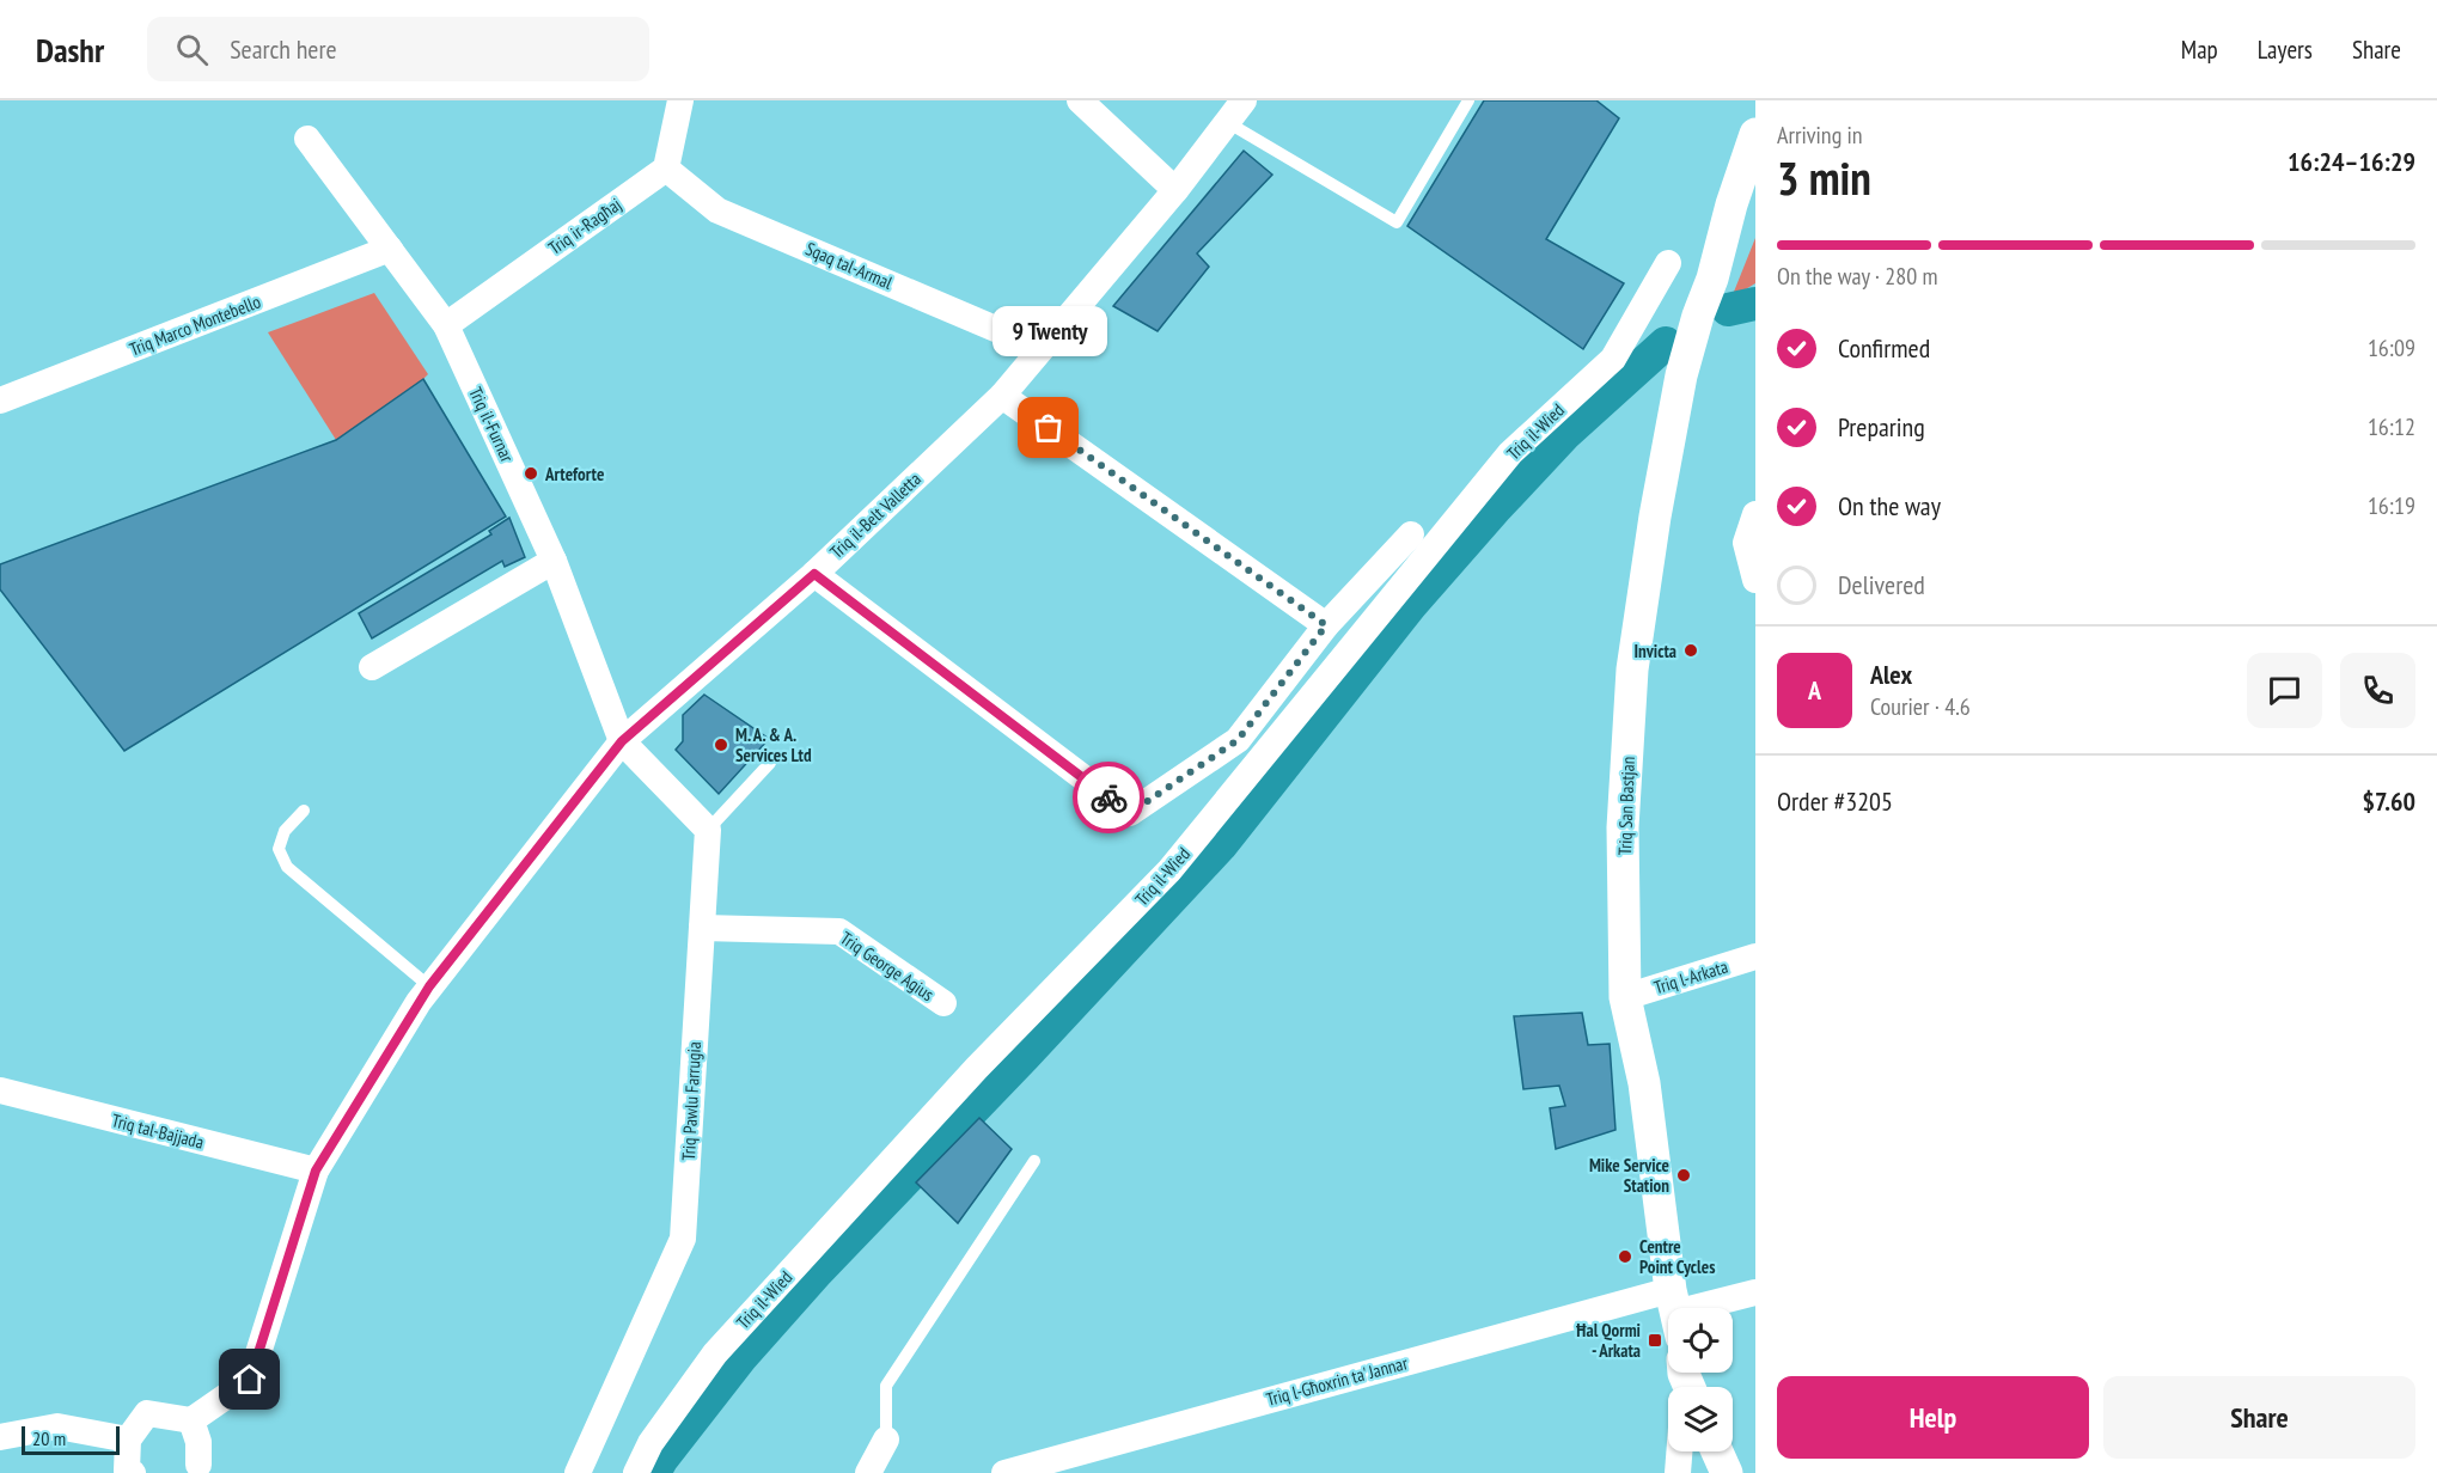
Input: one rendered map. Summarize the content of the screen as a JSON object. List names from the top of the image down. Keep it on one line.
{"streets":{"street":["Triq ir-Ragħaj","Sqaq tal-Armal","Triq Marco Montebello","Triq il-Furnar","Triq il-Wied","Triq il-Belt Valletta","Triq San Bastjan","Triq George Agius","Triq l-Arkata","Triq Pawlu Farrugia","Triq tal-Bajjada","Triq l-Għoxrin ta' Jannar"]},"crossings":[["Triq ir-Ragħaj","Sqaq tal-Armal"],["Triq ir-Ragħaj","Triq il-Furnar"],["Sqaq tal-Armal","Triq il-Belt Valletta"],["Triq Marco Montebello","Triq il-Furnar"],["Triq il-Furnar","Triq il-Belt Valletta"],["Triq il-Belt Valletta","Triq tal-Bajjada"],["Triq San Bastjan","Triq l-Arkata"],["Triq George Agius","Triq Pawlu Farrugia"]],"places":{"other":["9 Twenty","Arteforte","Invicta","M. A. & A. Services Ltd","Mike Service Station","Centre Point Cycles"],"transit":["Ħal Qormi - Arkata"]},"scale_bar":"20 m","page":{"header":"Dashr","search":"Search here","nav":["Map","Layers","Share"],"heading":["3 min","Arriving in","16:24–16:29"],"panel":["Alex","Courier · 4.6","Order #3205","$7.60"],"bar":"On the way · 280 m","bubble":"9 Twenty","list":[["Confirmed","16:09"],["Preparing","16:12"],["On the way","16:19"],"Delivered"],"round":"A","buttons":["Help","Share"],"scale":"20 m"}}
